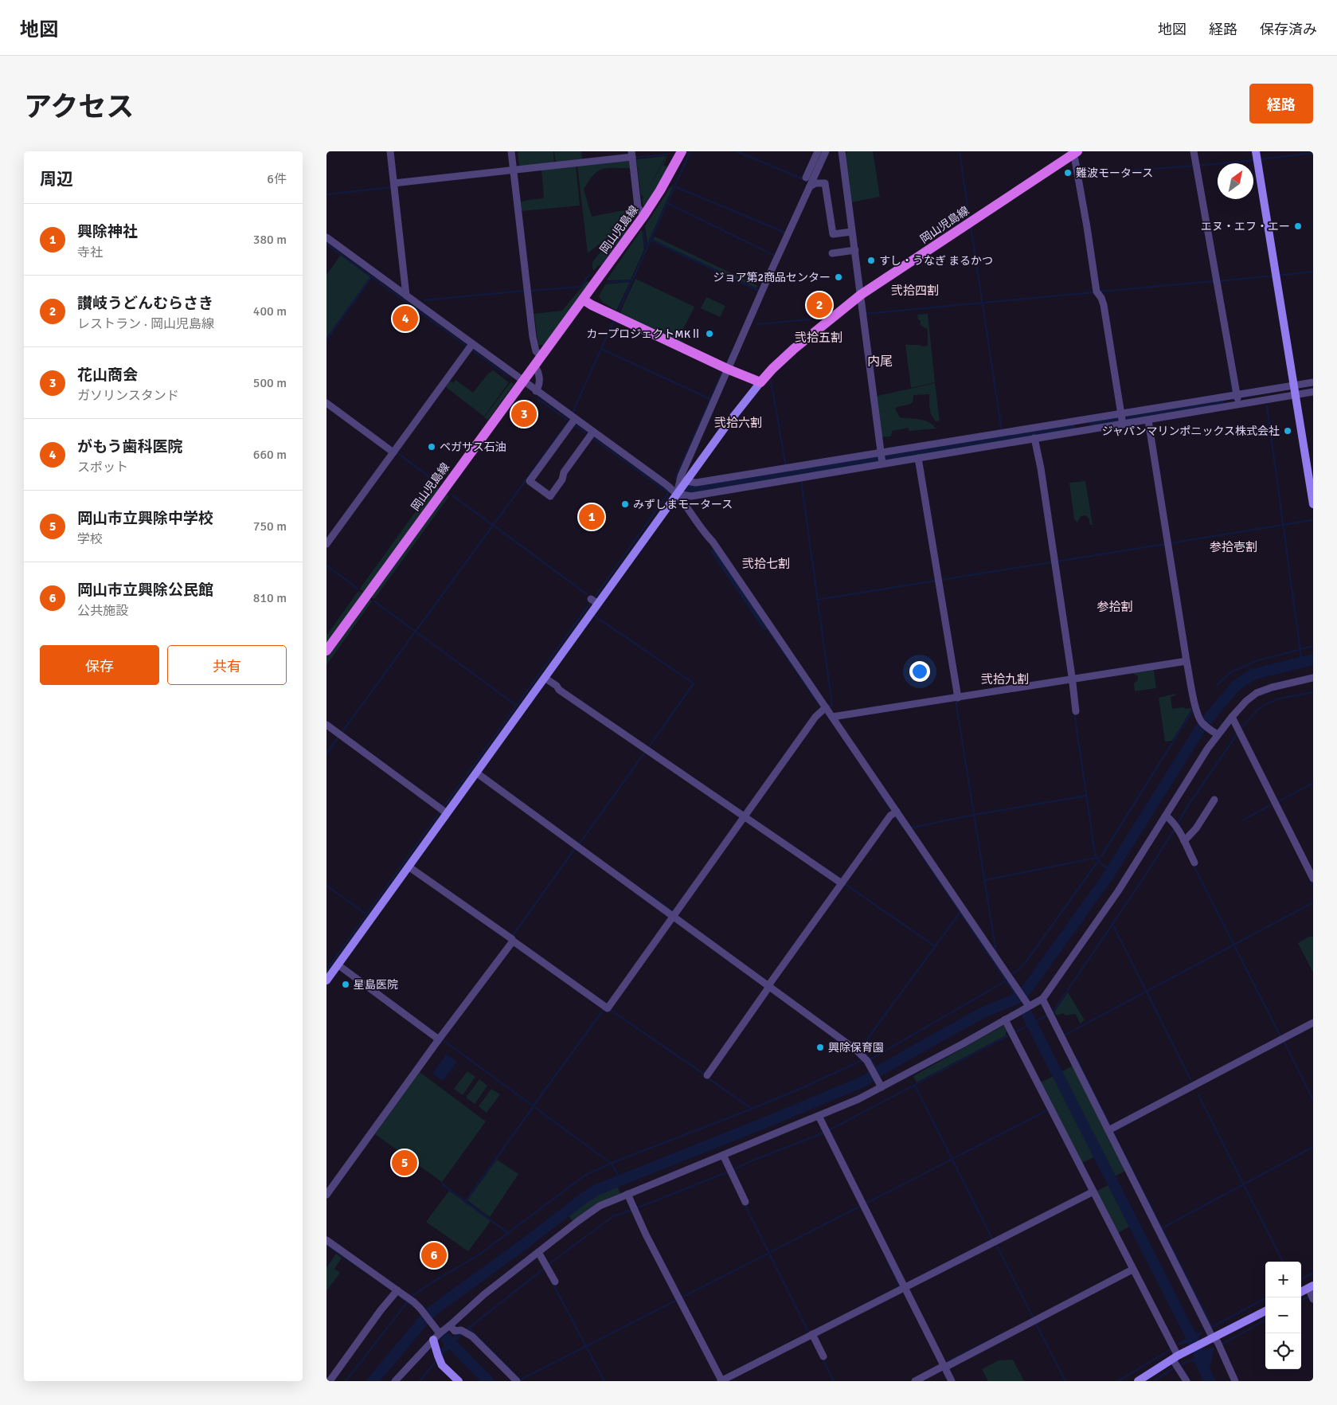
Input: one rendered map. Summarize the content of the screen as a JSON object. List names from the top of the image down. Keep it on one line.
{"streets":{"main road":["岡山児島線"]},"districts":["弐拾四割","弐拾五割","内尾","弐拾六割","参拾壱割","弐拾七割","参拾割","弐拾九割"],"places":["難波モータース","エヌ・エフ・エー","すし・うなぎ まるかつ","ジョア第2商品センター","カープロジェクトMKⅡ","ジャパンマリンポニックス株式会社","ペガサス石油","みずしまモータース","星島医院","興除保育園"],"north":"top right","page":{"header":"地図","nav":["地図","経路","保存済み"],"title":"アクセス","buttons":["経路",["保存","共有"]],"heading":["周辺","6件"],"list":[{"mark":"1","name":"興除神社","note":"寺社","value":"380 m"},{"mark":"2","name":"讃岐うどんむらさき","note":"レストラン · 岡山児島線","value":"400 m"},{"mark":"3","name":"花山商会","note":"ガソリンスタンド","value":"500 m"},{"mark":"4","name":"がもう歯科医院","note":"スポット","value":"660 m"},{"mark":"5","name":"岡山市立興除中学校","note":"学校","value":"750 m"},{"mark":"6","name":"岡山市立興除公民館","note":"公共施設","value":"810 m"}],"pins":["2","4","3","1","5","6"],"map_buttons":["+","−"]}}
